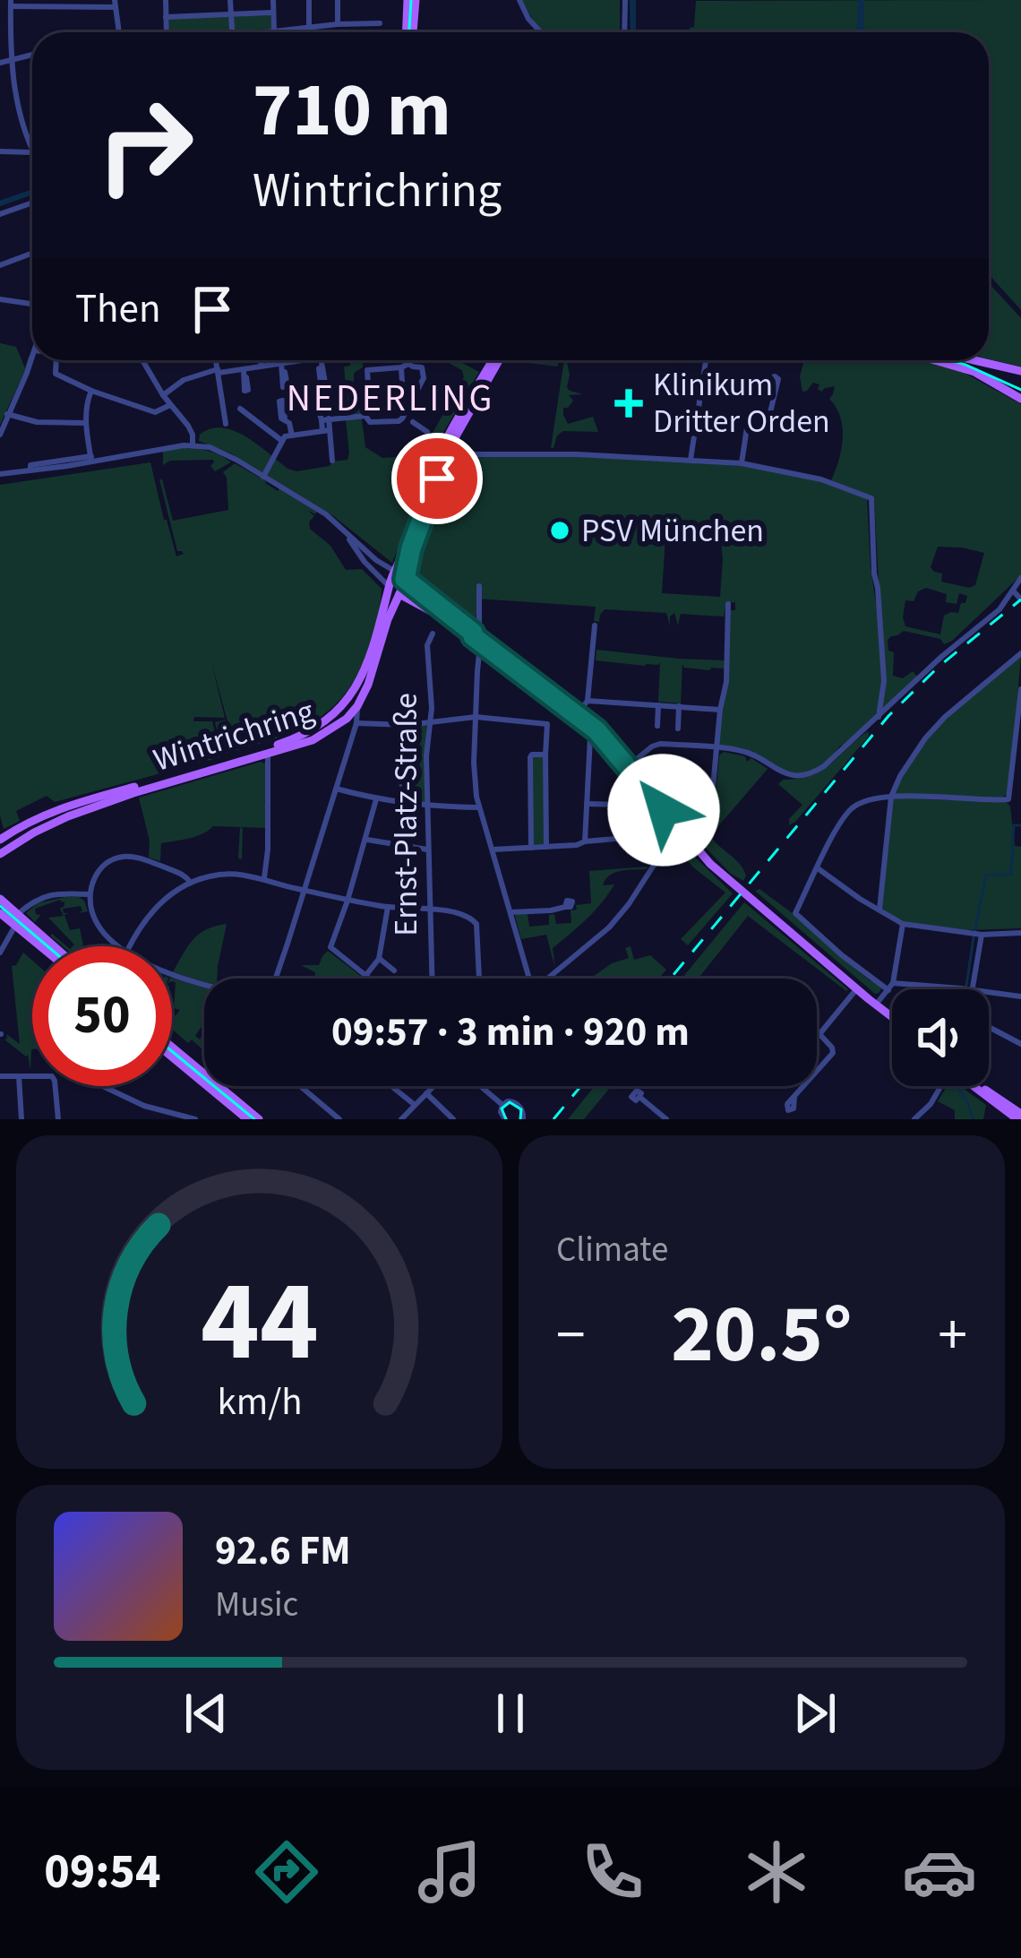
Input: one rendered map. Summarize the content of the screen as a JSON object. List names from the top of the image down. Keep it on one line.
{"streets":{"main road":["Wintrichring"],"street":["Ernst-Platz-Straße"]},"districts":["NEDERLING"],"places":{"health":["Klinikum Dritter Orden"],"other":["PSV München"]},"page":{"turn":["710 m","Wintrichring"],"then":"Then","limit":"50","trip":"09:57 · 3 min · 920 m","tile":"Climate","heat":["−","20.5°","+"],"song":["92.6 FM","Music"],"tabs":"09:54","gauge":["44","km/h"]}}
